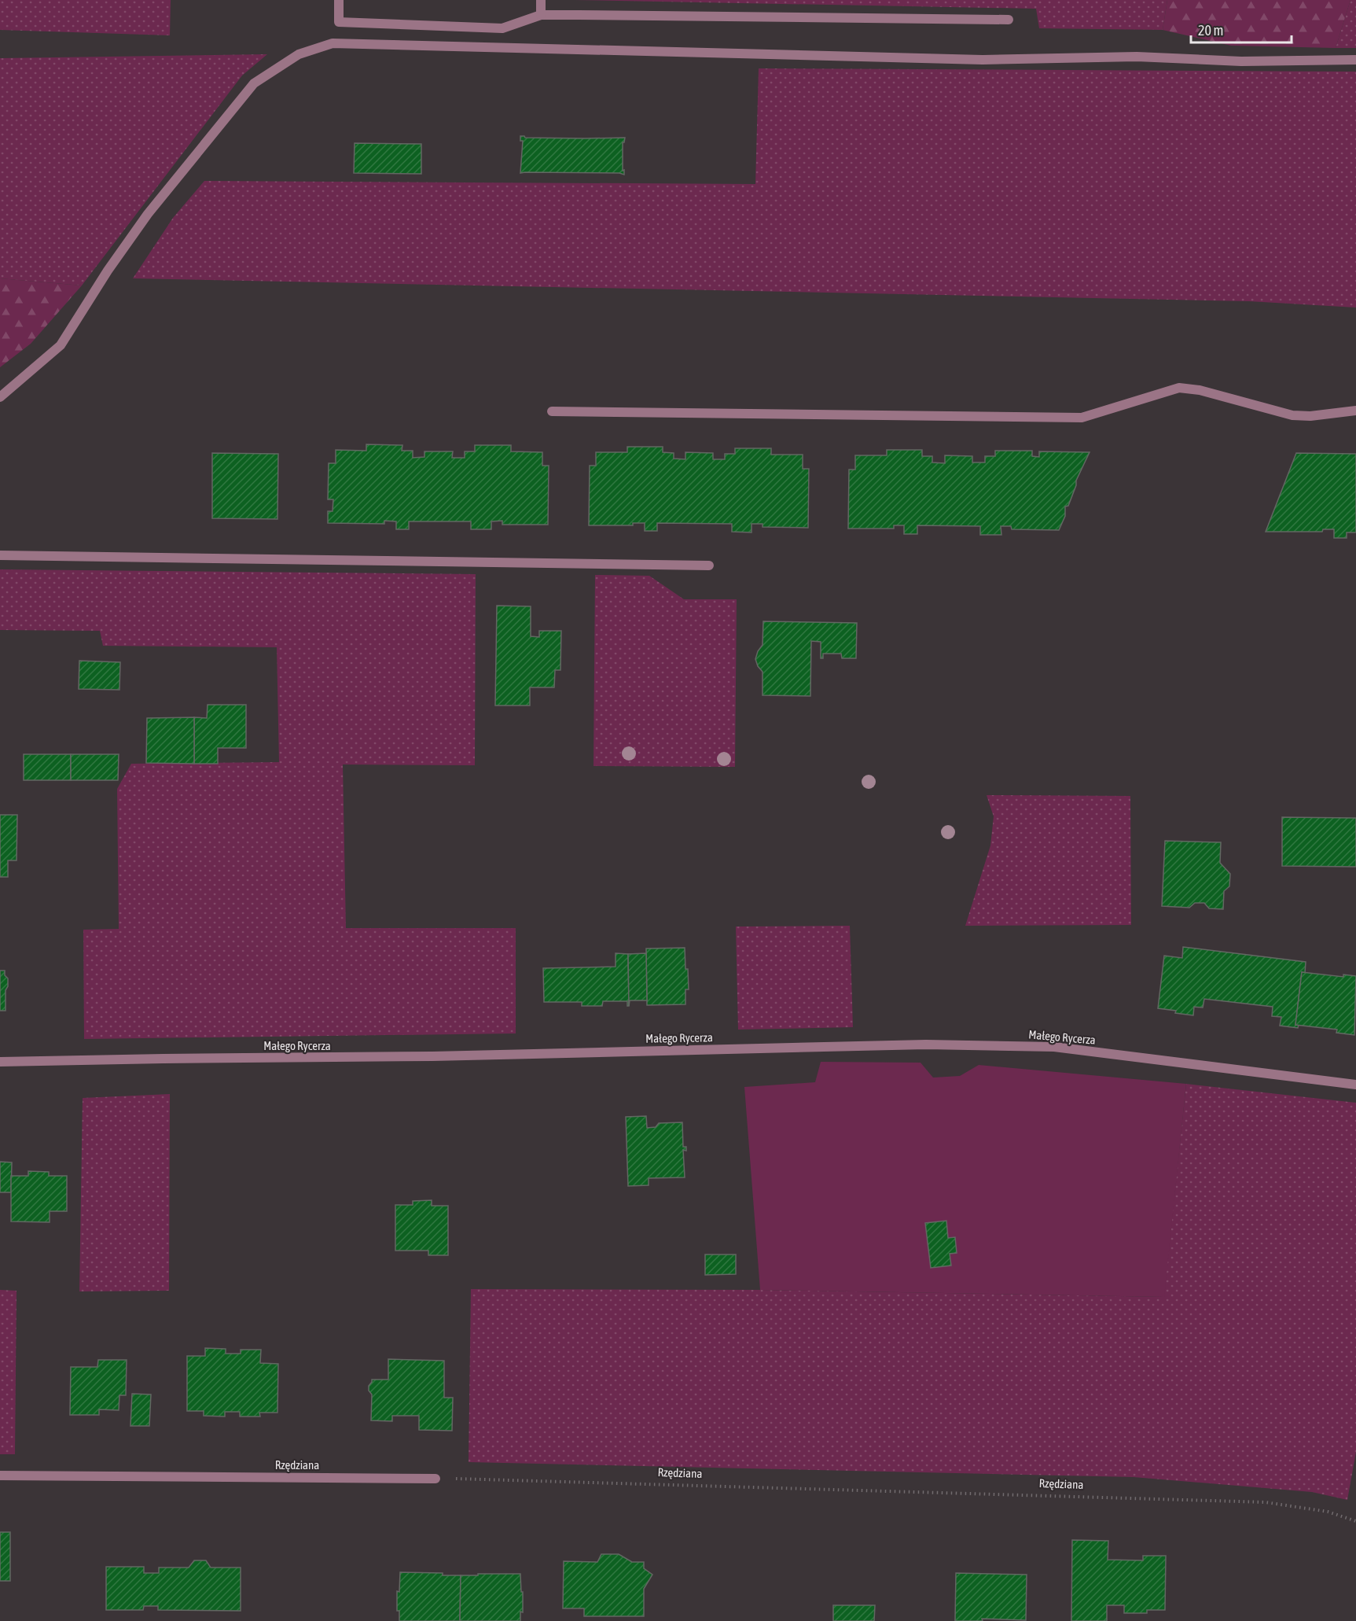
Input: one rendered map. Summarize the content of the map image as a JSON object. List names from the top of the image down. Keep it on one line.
{"streets":{"street":["Małego Rycerza","Rzędziana"]},"scale_bar":"20 m"}
